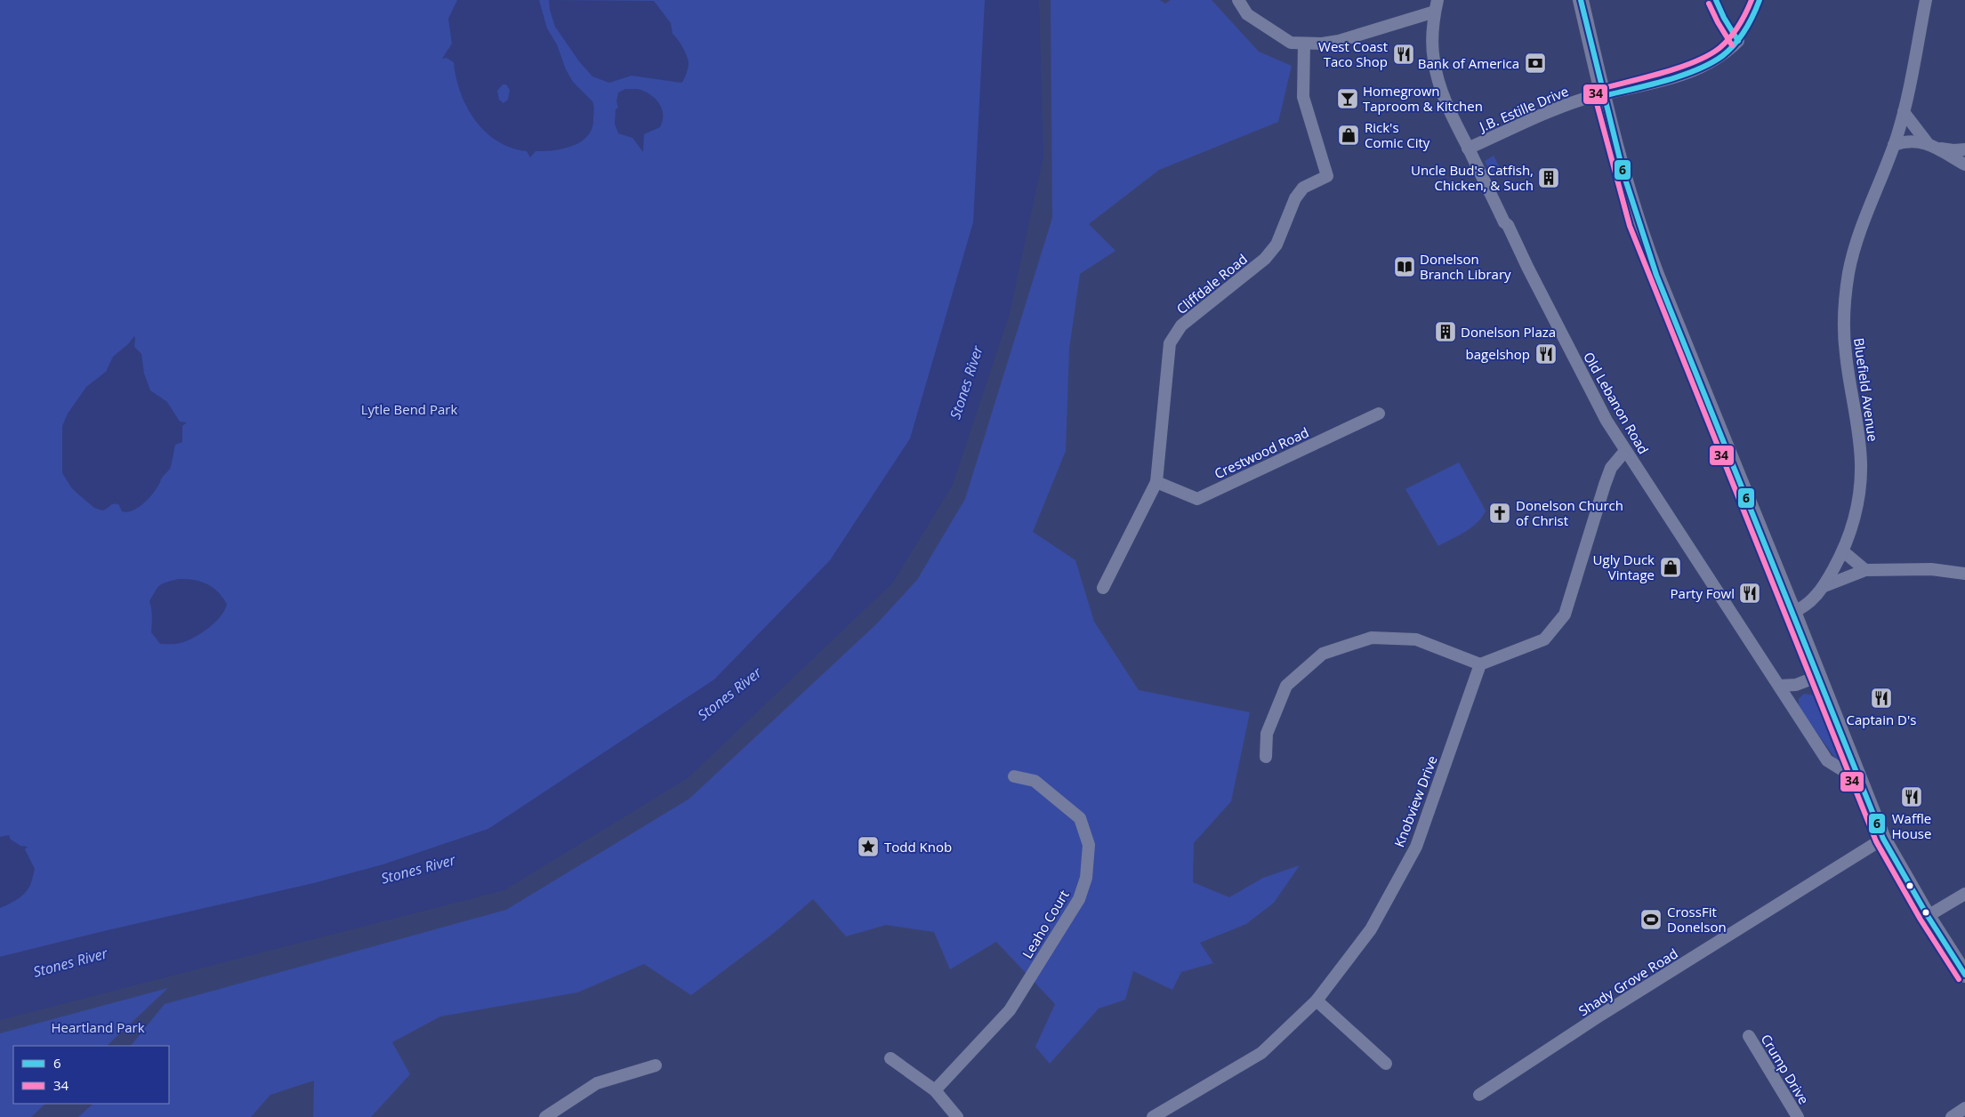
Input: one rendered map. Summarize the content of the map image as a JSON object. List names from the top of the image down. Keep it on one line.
{"streets":{"street":["J.B. Estille Drive","Cliffdale Road","Bluefield Avenue","Old Lebanon Road","Crestwood Road","Knobview Drive","Leaho Court","Shady Grove Road","Crump Drive"]},"crossings":[["J.B. Estille Drive","Old Lebanon Road"],["Cliffdale Road","Crestwood Road"]],"water":["Stones River"],"parks":["Lytle Bend Park","Heartland Park"],"places":{"restaurant":["West Coast Taco Shop","bagelshop","Party Fowl","Captain D's","Waffle House"],"bank":["Bank of America"],"bar":["Homegrown Taproom & Kitchen"],"shop":["Rick's Comic City","Ugly Duck Vintage"],"building":["Uncle Bud's Catfish, Chicken, & Such","Donelson Plaza"],"library":["Donelson Branch Library"],"church":["Donelson Church of Christ"],"place":["Todd Knob"],"sports":["CrossFit Donelson"]},"lines":["transit line 6","transit line 34"],"legend":["6","34"]}
